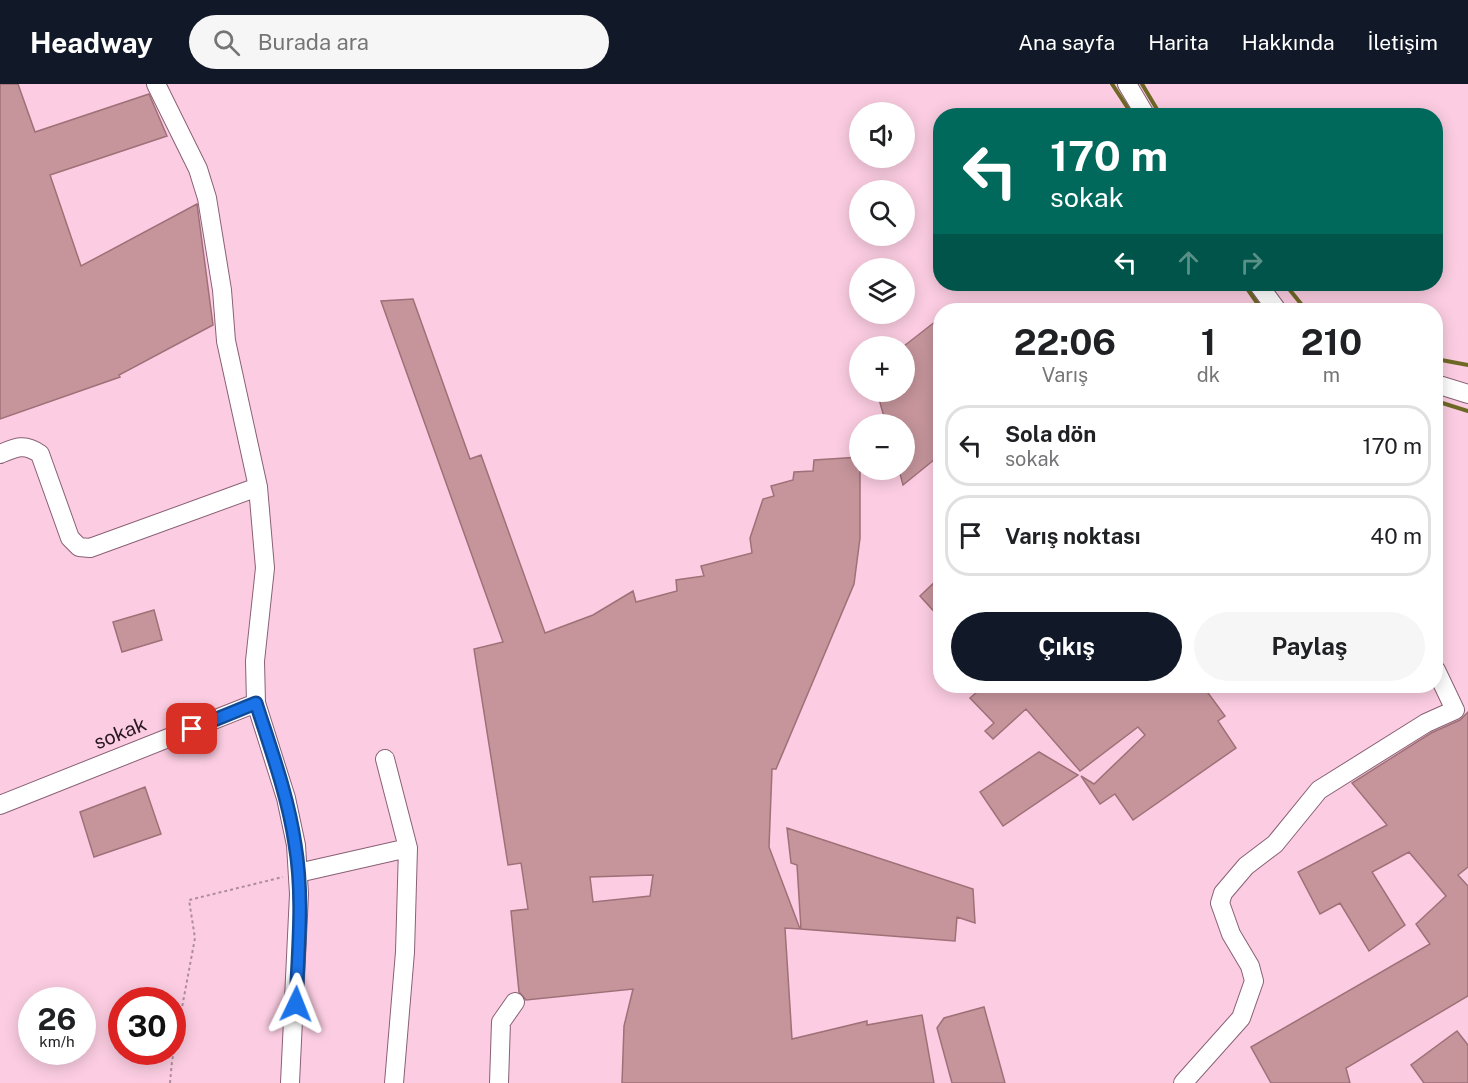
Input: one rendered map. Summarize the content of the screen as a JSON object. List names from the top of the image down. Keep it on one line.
{"streets":{"street":["sokak"]},"page":{"header":"Headway","search":"Burada ara","nav":["Ana sayfa","Harita","Hakkında","İletişim"],"map_buttons":["+","−"],"turn":["170 m","sokak"],"eta":["22:06","Varış","1","dk","210","m"],"list":[{"name":"Sola dön","note":"sokak","value":"170 m"},{"name":"Varış noktası","value":"40 m"}],"buttons":["Çıkış","Paylaş"],"speed":"26 km/h","limit":"30"}}
